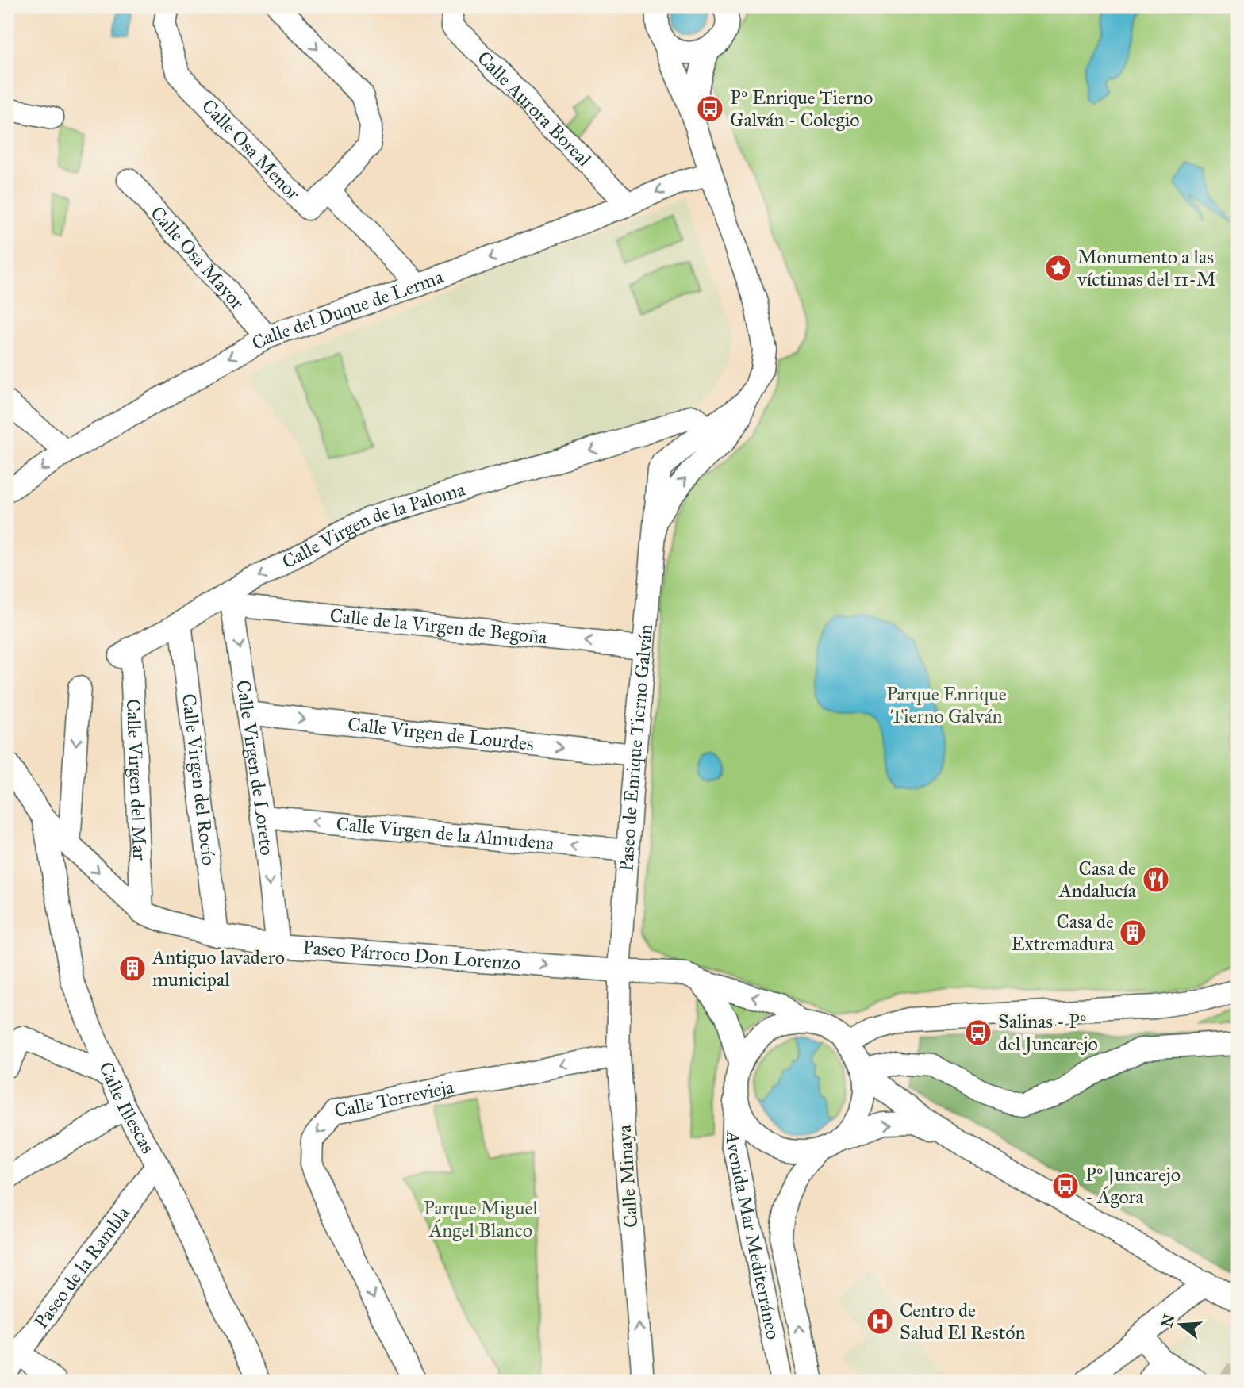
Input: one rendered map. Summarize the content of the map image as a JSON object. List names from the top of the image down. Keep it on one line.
{"streets":{"street":["Calle Aurora Boreal","Calle Osa Menor","Calle Osa Mayor","Calle del Duque de Lerma","Calle Virgen de la Paloma","Calle de la Virgen de Begoña","Calle Virgen de Lourdes","Paseo de Enrique Tierno Galván","Calle Virgen de Loreto","Calle Virgen del Rocío","Calle Virgen del Mar","Calle Virgen de la Almudena","Paseo Párroco Don Lorenzo","Calle Torrevieja","Calle Illescas","Calle Minaya","Avenida Mar Mediterráneo","Paseo de la Rambla"]},"crossings":[["Calle Aurora Boreal","Calle del Duque de Lerma"],["Calle Osa Menor","Calle del Duque de Lerma"],["Calle Osa Mayor","Calle del Duque de Lerma"],["Calle del Duque de Lerma","Paseo de Enrique Tierno Galván"],["Calle Virgen de la Paloma","Calle de la Virgen de Begoña"],["Calle Virgen de la Paloma","Paseo de Enrique Tierno Galván"],["Calle Virgen de la Paloma","Calle Virgen de Loreto"],["Calle Virgen de la Paloma","Calle Virgen del Rocío"],["Calle Virgen de la Paloma","Calle Virgen del Mar"],["Calle de la Virgen de Begoña","Paseo de Enrique Tierno Galván"],["Calle de la Virgen de Begoña","Calle Virgen de Loreto"],["Calle Virgen de Lourdes","Paseo de Enrique Tierno Galván"],["Calle Virgen de Lourdes","Calle Virgen de Loreto"],["Paseo de Enrique Tierno Galván","Calle Virgen de la Almudena"],["Paseo de Enrique Tierno Galván","Paseo Párroco Don Lorenzo"],["Paseo de Enrique Tierno Galván","Calle Minaya"],["Calle Virgen de Loreto","Calle Virgen de la Almudena"],["Calle Virgen de Loreto","Paseo Párroco Don Lorenzo"],["Calle Virgen del Rocío","Paseo Párroco Don Lorenzo"],["Calle Virgen del Mar","Paseo Párroco Don Lorenzo"],["Paseo Párroco Don Lorenzo","Calle Illescas"],["Paseo Párroco Don Lorenzo","Calle Minaya"],["Paseo Párroco Don Lorenzo","Avenida Mar Mediterráneo"],["Calle Torrevieja","Calle Minaya"],["Calle Illescas","Paseo de la Rambla"]],"one_way":["Calle del Duque de Lerma","Calle Virgen de la Paloma","Calle de la Virgen de Begoña","Calle Virgen de Lourdes","Calle Virgen de Loreto","Calle Virgen de la Almudena","Calle Minaya"],"parks":["Parque Enrique Tierno Galván","Parque Miguel Ángel Blanco"],"places":{"bus stop":["Pº Enrique Tierno Galván - Colegio","Salinas - Pº del Juncarejo","Pº Juncarejo - Ágora"],"place":["Monumento a las víctimas del 11-M"],"restaurant":["Casa de Andalucía"],"building":["Casa de Extremadura","Antiguo lavadero municipal"],"hospital":["Centro de Salud El Restón"]},"north":"left"}
